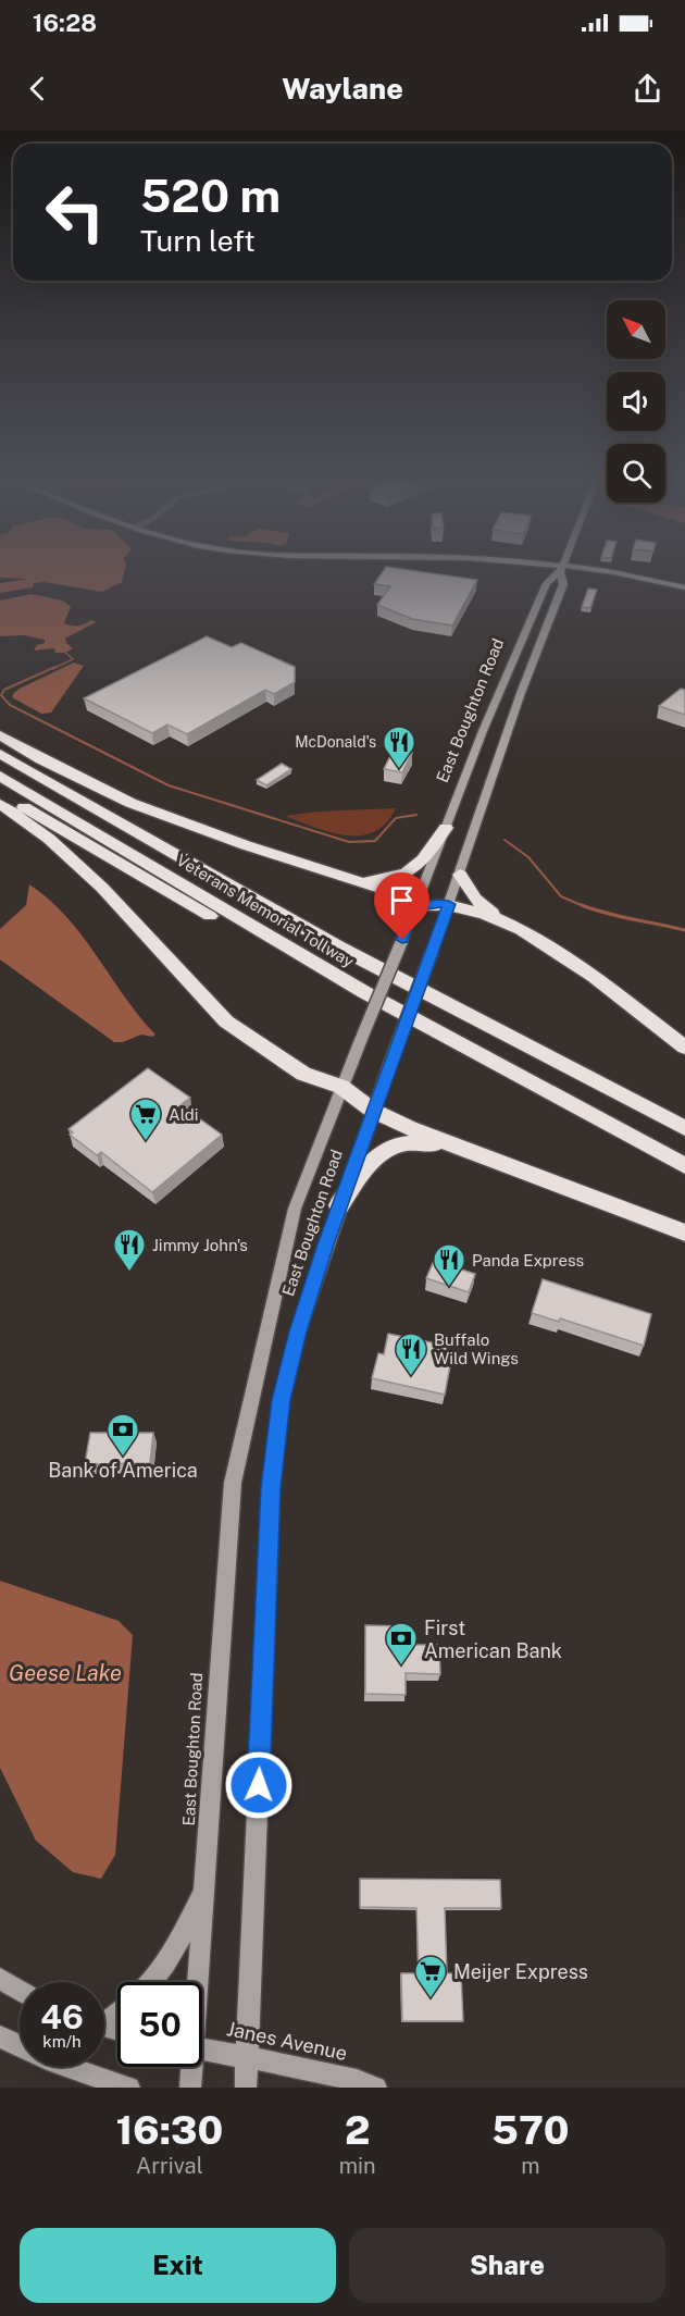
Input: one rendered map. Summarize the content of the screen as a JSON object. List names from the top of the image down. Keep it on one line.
{"streets":{"highway":["Veterans Memorial Tollway"],"main road":["East Boughton Road","Janes Avenue"]},"crossings":[["East Boughton Road","Janes Avenue"]],"water":["Geese Lake"],"places":{"restaurant":["McDonald's","Jimmy John's","Panda Express","Buffalo Wild Wings"],"supermarket":["Aldi","Meijer Express"],"bank":["Bank of America","First American Bank"]},"north":"top left","page":{"status":"16:28","header":"Waylane","turn":["520 m","Turn left"],"speed":"46 km/h","limit":"50","eta":["16:30","Arrival","2","min","570","m"],"buttons":["Exit","Share"]}}
